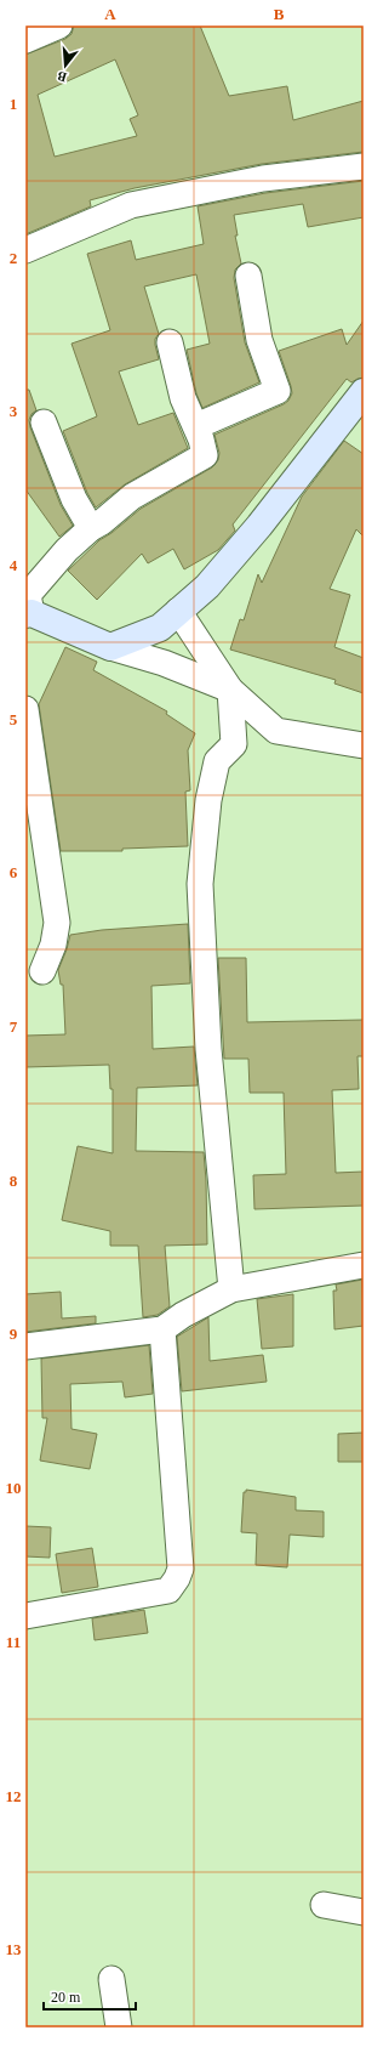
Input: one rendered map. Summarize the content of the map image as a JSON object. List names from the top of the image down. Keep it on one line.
{"scale_bar":"20 m","north":"bottom","grid":{"columns":["A","B"],"rows":["1","2","3","4","5","6","7","8","9","10","11","12","13"]}}
